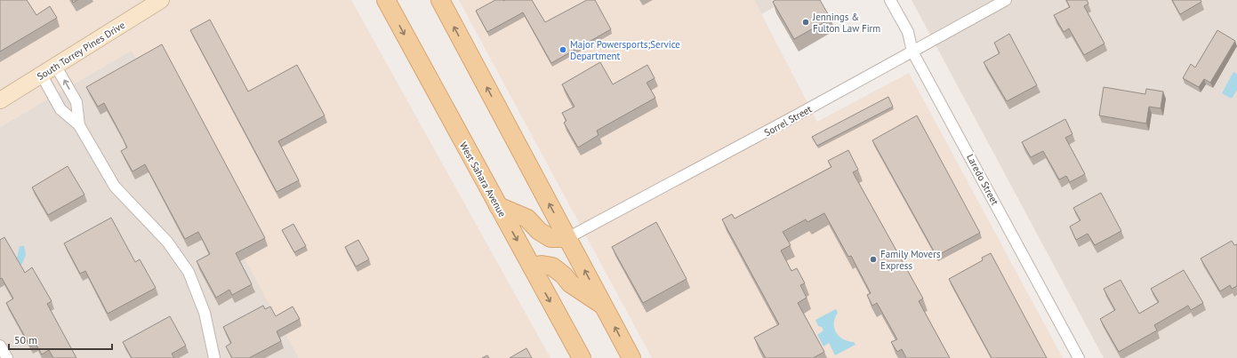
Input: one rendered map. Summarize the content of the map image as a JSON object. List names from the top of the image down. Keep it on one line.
{"streets":{"main road":["South Torrey Pines Drive","West Sahara Avenue"],"street":["Sorrel Street","Laredo Street"]},"crossings":[["Sorrel Street","Laredo Street"]],"places":["Jennings & Fulton Law Firm","Major Powersports;Service Department","Family Movers Express"],"scale_bar":"50 m"}
